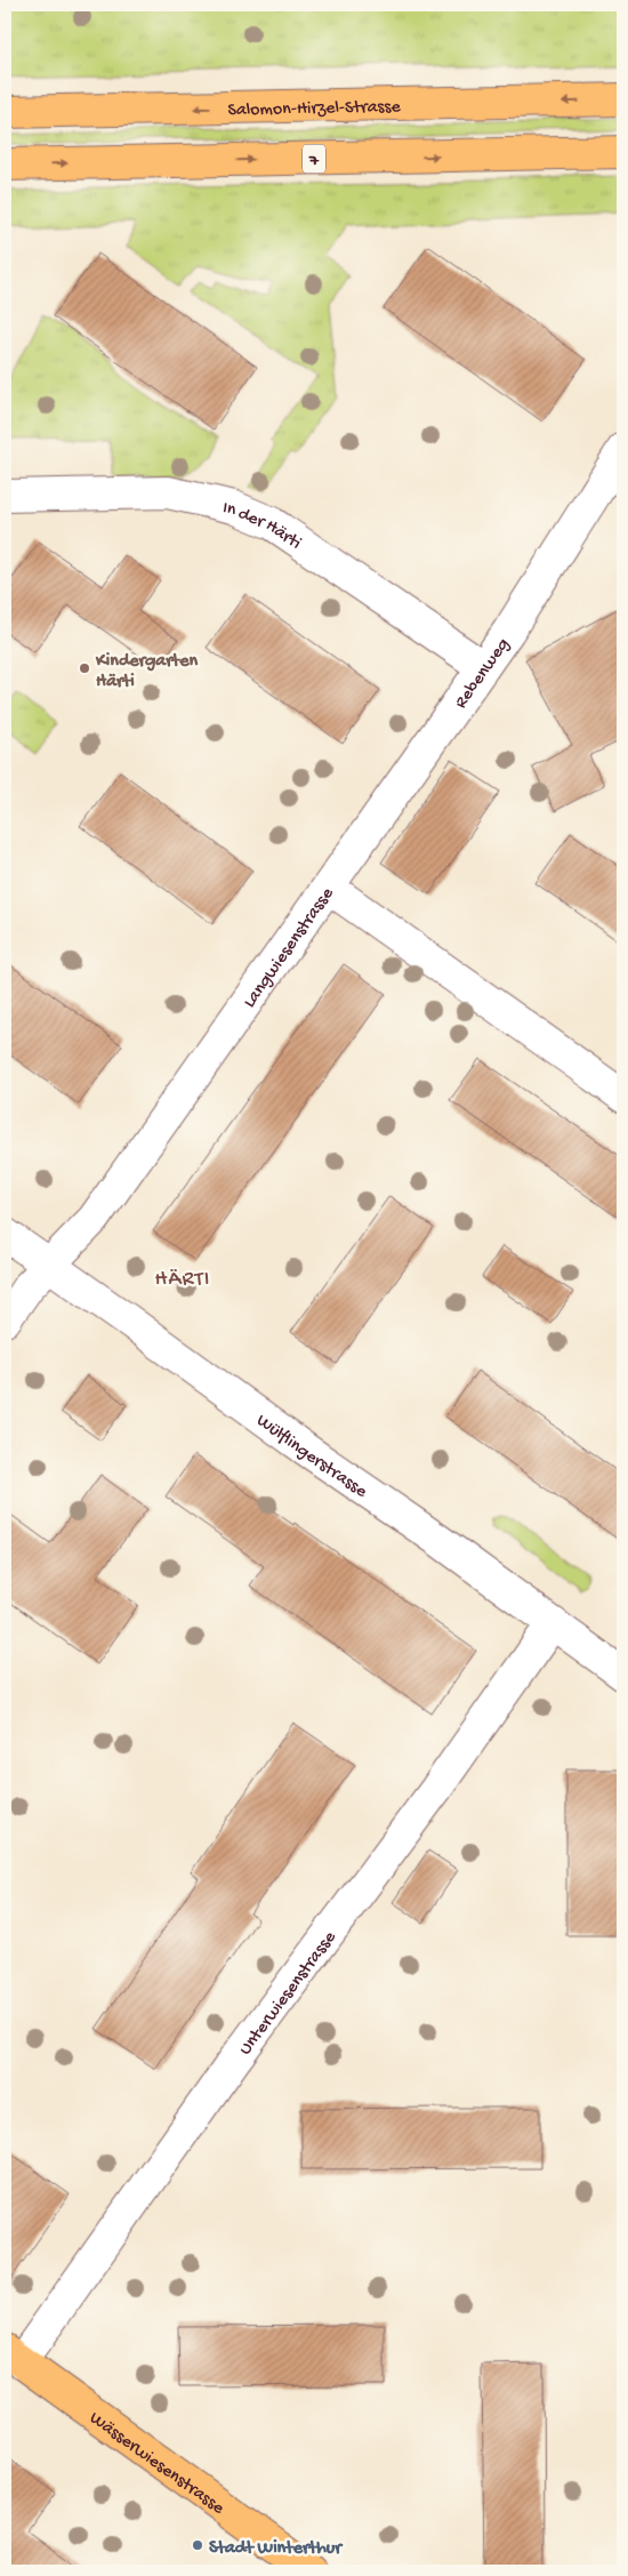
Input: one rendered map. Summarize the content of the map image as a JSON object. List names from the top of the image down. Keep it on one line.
{"streets":{"main road":["Salomon-Hirzel-Strasse","7","Wässerwiesenstrasse"],"street":["In der Härti","Rebenweg","Langwiesenstrasse","Wülflingerstrasse","Unterwiesenstrasse"]},"crossings":[["In der Härti","Rebenweg"],["Rebenweg","Langwiesenstrasse"],["Langwiesenstrasse","Wülflingerstrasse"],["Wülflingerstrasse","Unterwiesenstrasse"],["Unterwiesenstrasse","Wässerwiesenstrasse"]],"districts":["HÄRTI"],"places":["Kindergarten Härti","Stadt Winterthur"]}
